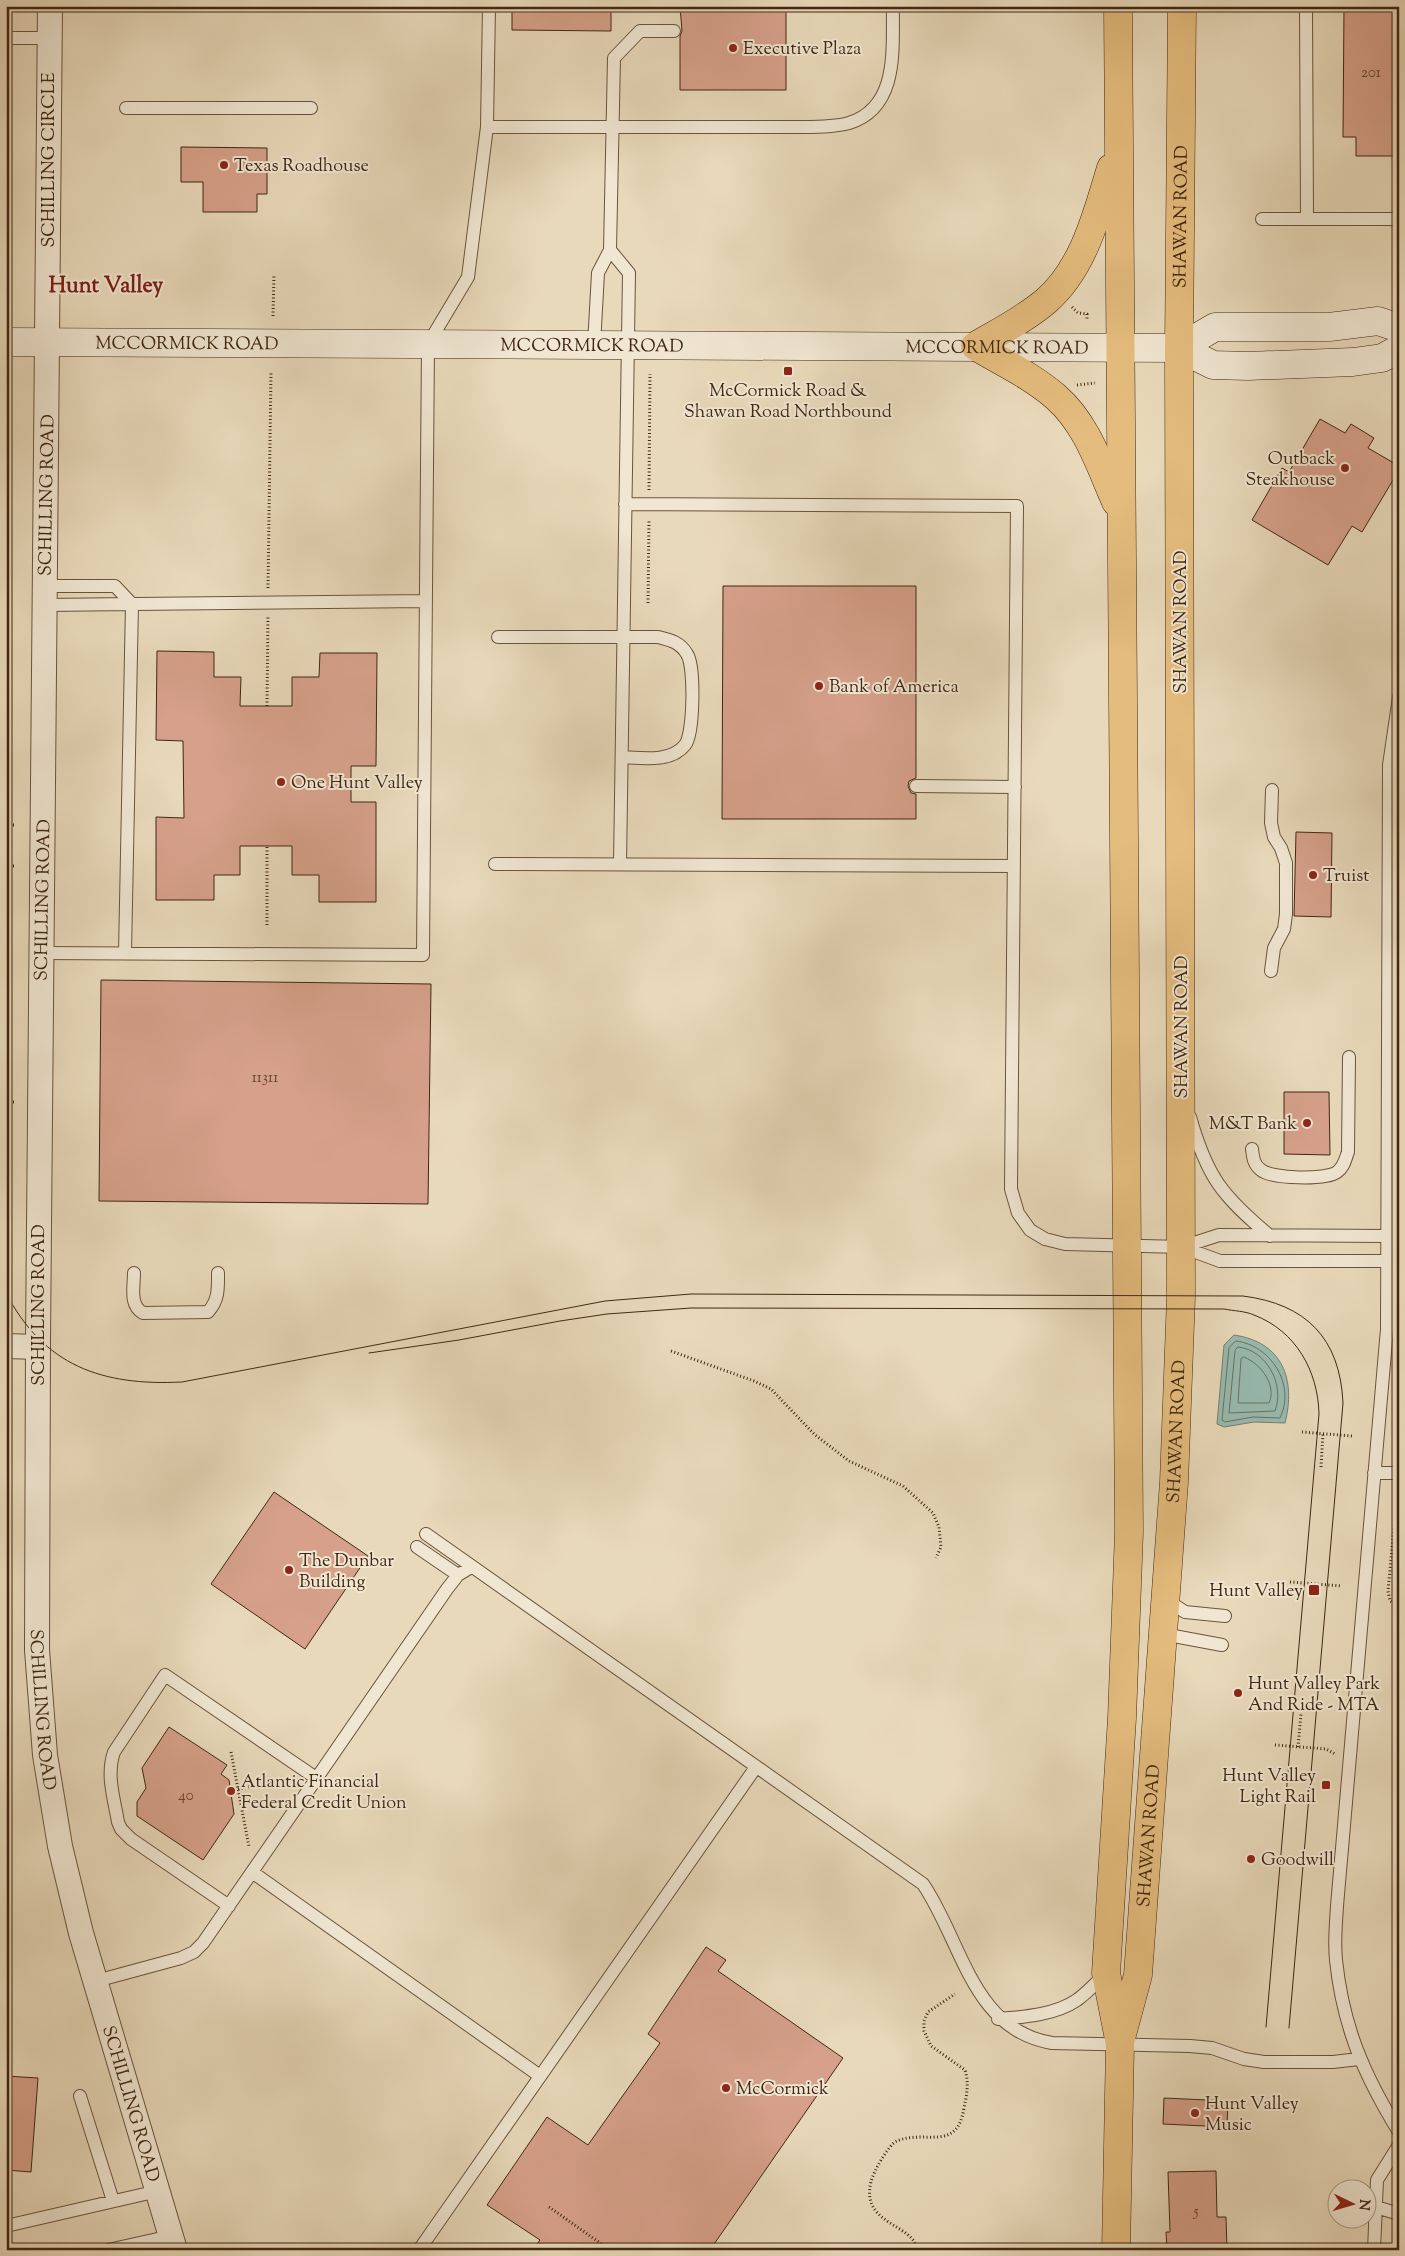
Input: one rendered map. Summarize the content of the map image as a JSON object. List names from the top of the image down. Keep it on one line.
{"streets":{"main road":["SHAWAN ROAD","MCCORMICK ROAD"],"street":["SCHILLING CIRCLE","SCHILLING ROAD"]},"crossings":[["SCHILLING CIRCLE","MCCORMICK ROAD"],["SCHILLING CIRCLE","SCHILLING ROAD"],["SHAWAN ROAD","MCCORMICK ROAD"],["MCCORMICK ROAD","SCHILLING ROAD"]],"districts":["Hunt Valley"],"places":{"other":["Executive Plaza","Texas Roadhouse","Outback Steakhouse","Bank of America","One Hunt Valley","Truist","M&T Bank","The Dunbar Building","Hunt Valley Park And Ride - MTA","Atlantic Financial Federal Credit Union","Goodwill","McCormick","Hunt Valley Music"],"transit":["McCormick Road & Shawan Road Northbound","Hunt Valley","Hunt Valley Light Rail"]},"house_numbers":["201","11311","40","5"],"north":"right"}
